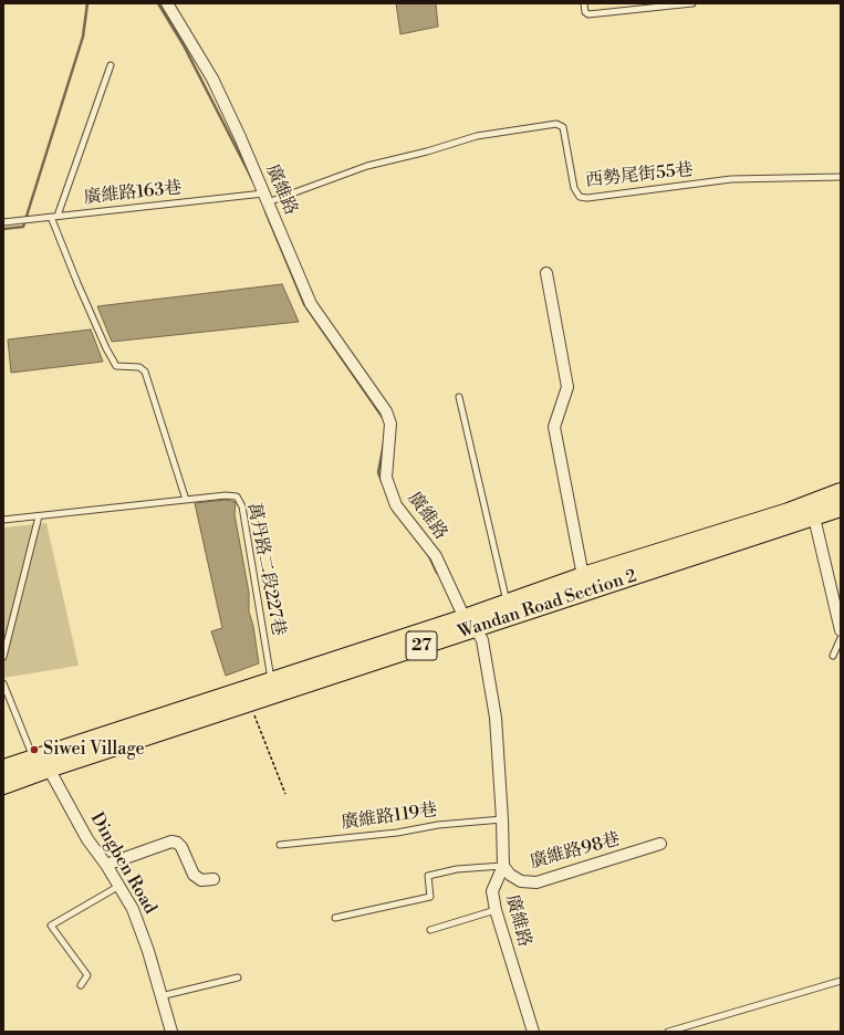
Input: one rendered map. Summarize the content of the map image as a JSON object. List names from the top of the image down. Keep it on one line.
{"streets":{"main road":["Wandan Road Section 2","27"],"street":["廣維路","廣維路98巷","Dingben Road"],"lane":["西勢尾街55巷","廣維路163巷","萬丹路二段227巷","廣維路119巷"]},"crossings":[["西勢尾街55巷","廣維路"],["西勢尾街55巷","廣維路163巷"],["廣維路","廣維路163巷"],["廣維路","Wandan Road Section 2"],["廣維路","廣維路119巷"],["廣維路","廣維路98巷"],["萬丹路二段227巷","Wandan Road Section 2"],["Wandan Road Section 2","Dingben Road"]],"places":["Siwei Village"]}
